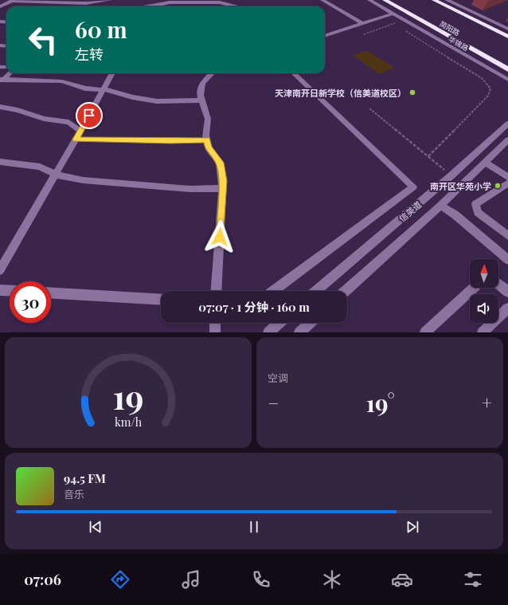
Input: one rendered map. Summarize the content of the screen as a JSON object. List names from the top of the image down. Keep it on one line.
{"streets":{"highway":["简阳路"],"street":["华锦路","信美道"]},"places":["天津南开日新学校（信美道校区）","南开区华苑小学"],"north":"top","page":{"turn":["60 m","左转"],"limit":"30","trip":"07:07 · 1 分钟 · 160 m","tile":"空调","heat":["−","19°","+"],"song":["94.5 FM","音乐"],"tabs":"07:06","gauge":["19","km/h"]}}
